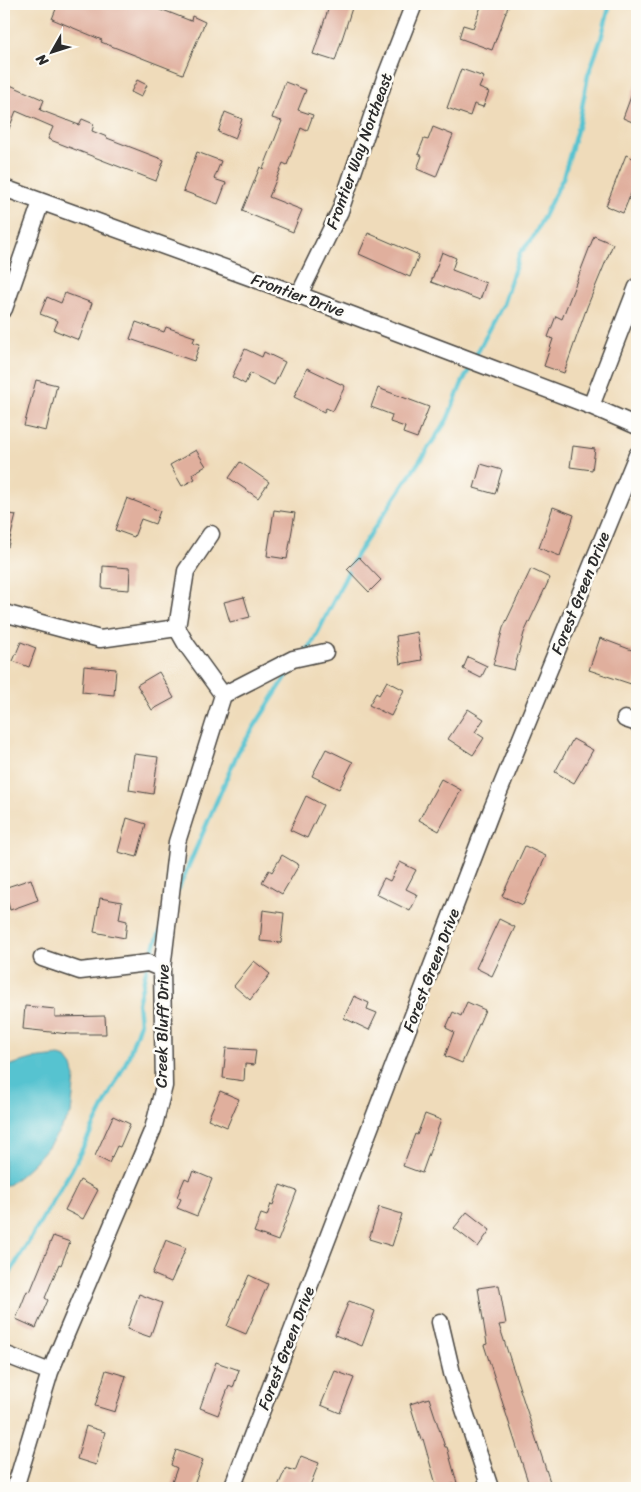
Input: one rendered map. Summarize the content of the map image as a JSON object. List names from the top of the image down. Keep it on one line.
{"streets":{"street":["Frontier Way Northeast","Frontier Drive","Forest Green Drive","Creek Bluff Drive"]},"crossings":[["Frontier Way Northeast","Frontier Drive"]],"north":"bottom left"}
